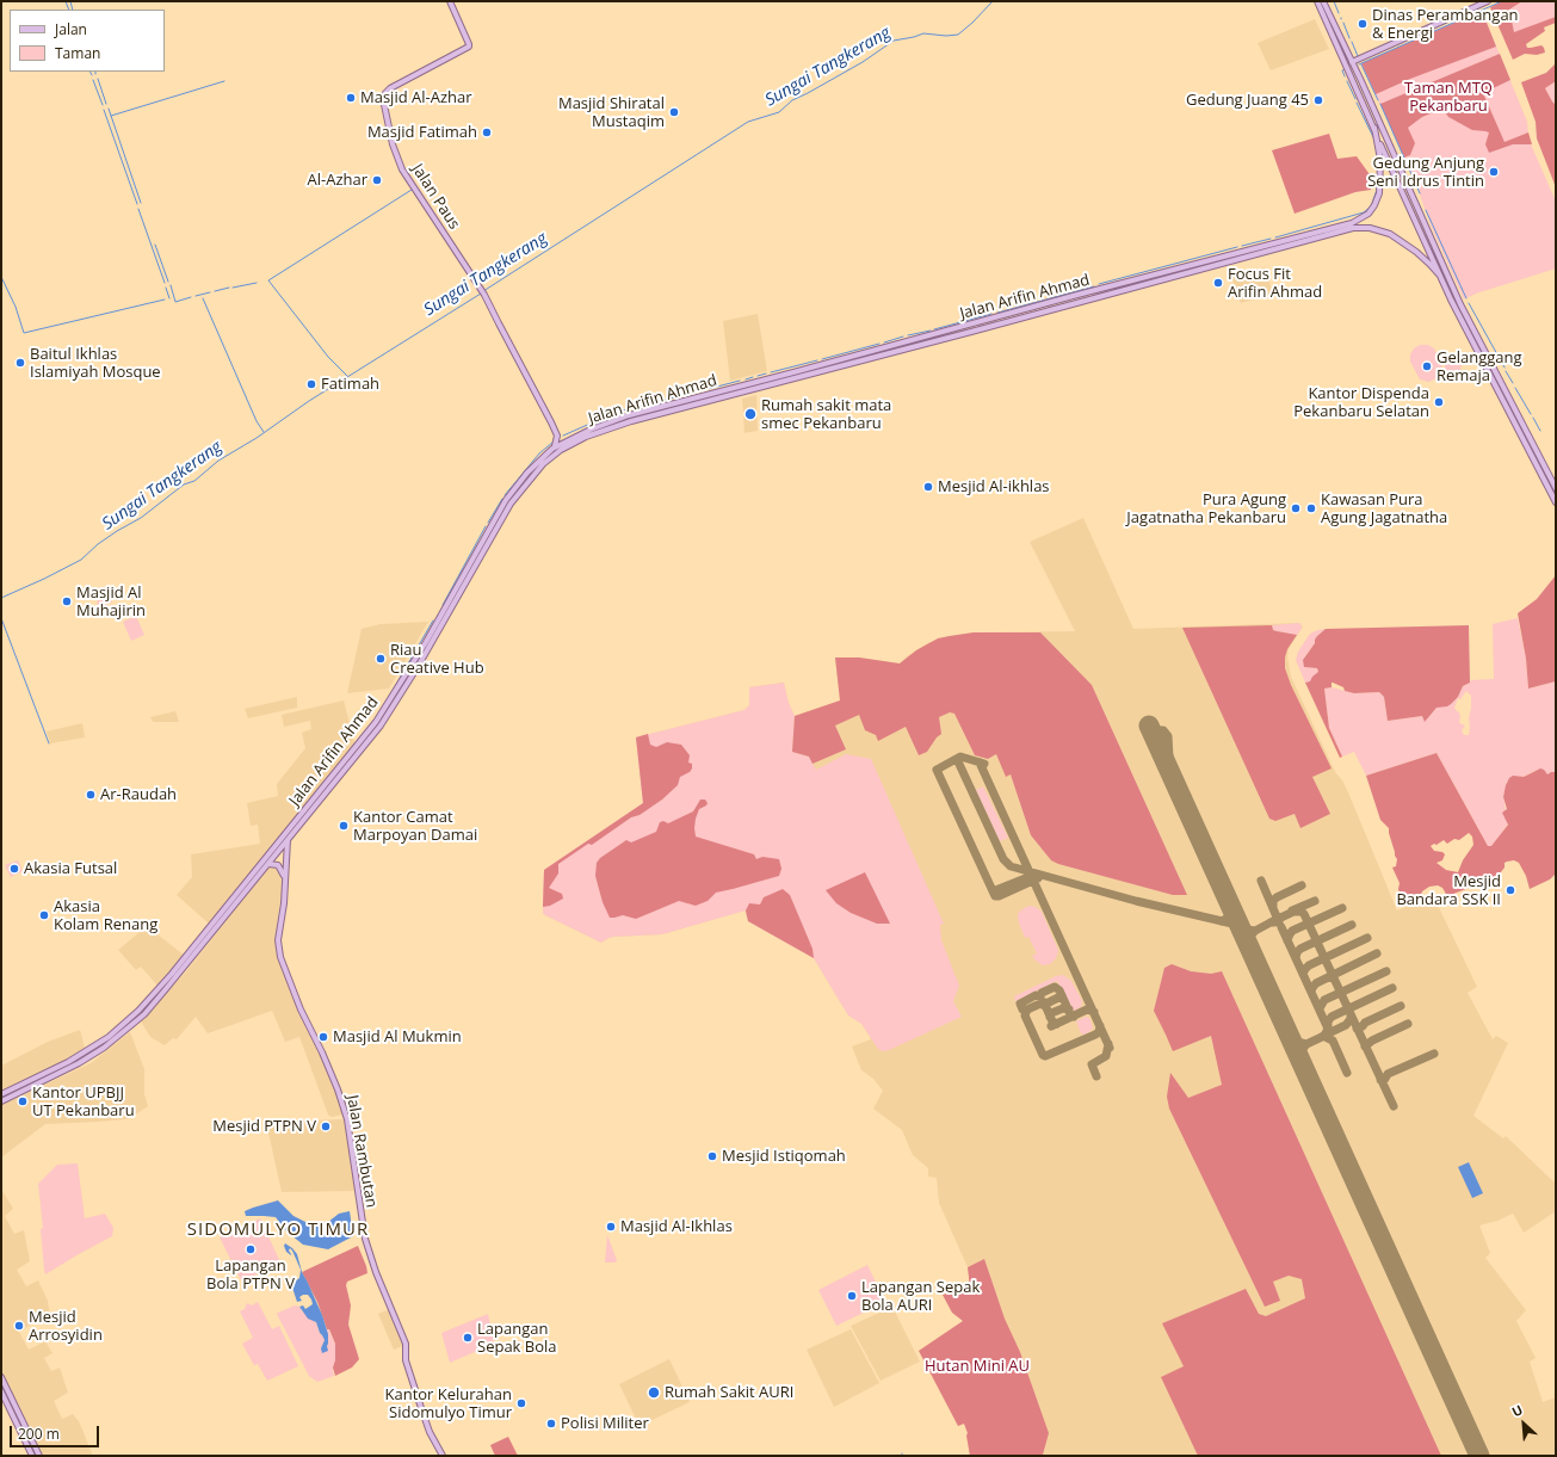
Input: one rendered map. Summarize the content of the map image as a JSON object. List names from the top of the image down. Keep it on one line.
{"streets":{"main road":["Jalan Paus","Jalan Arifin Ahmad","Jalan Rambutan"]},"crossings":[["Jalan Arifin Ahmad","Jalan Rambutan"]],"districts":["SIDOMULYO TIMUR"],"water":["Sungai Tangkerang"],"parks":["Taman MTQ Pekanbaru","Hutan Mini AU"],"places":["Dinas Perambangan & Energi","Masjid Al-Azhar","Gedung Juang 45","Masjid Shiratal Mustaqim","Masjid Fatimah","Gedung Anjung Seni Idrus Tintin","Al-Azhar","Focus Fit Arifin Ahmad","Baitul Ikhlas Islamiyah Mosque","Gelanggang Remaja","Fatimah","Kantor Dispenda Pekanbaru Selatan","Rumah sakit mata smec Pekanbaru","Mesjid Al-ikhlas","Pura Agung Jagatnatha Pekanbaru","Kawasan Pura Agung Jagatnatha","Masjid Al Muhajirin","Riau Creative Hub","Ar-Raudah","Kantor Camat Marpoyan Damai","Akasia Futsal","Mesjid Bandara SSK II","Akasia Kolam Renang","Masjid Al Mukmin","Kantor UPBJJ UT Pekanbaru","Mesjid PTPN V","Mesjid Istiqomah","Masjid Al-Ikhlas","Lapangan Bola PTPN V","Lapangan Sepak Bola AURI","Mesjid Arrosyidin","Lapangan Sepak Bola","Rumah Sakit AURI","Kantor Kelurahan Sidomulyo Timur","Polisi Militer"],"legend":["Jalan","Taman"],"scale_bar":"200 m","north":"top left"}
